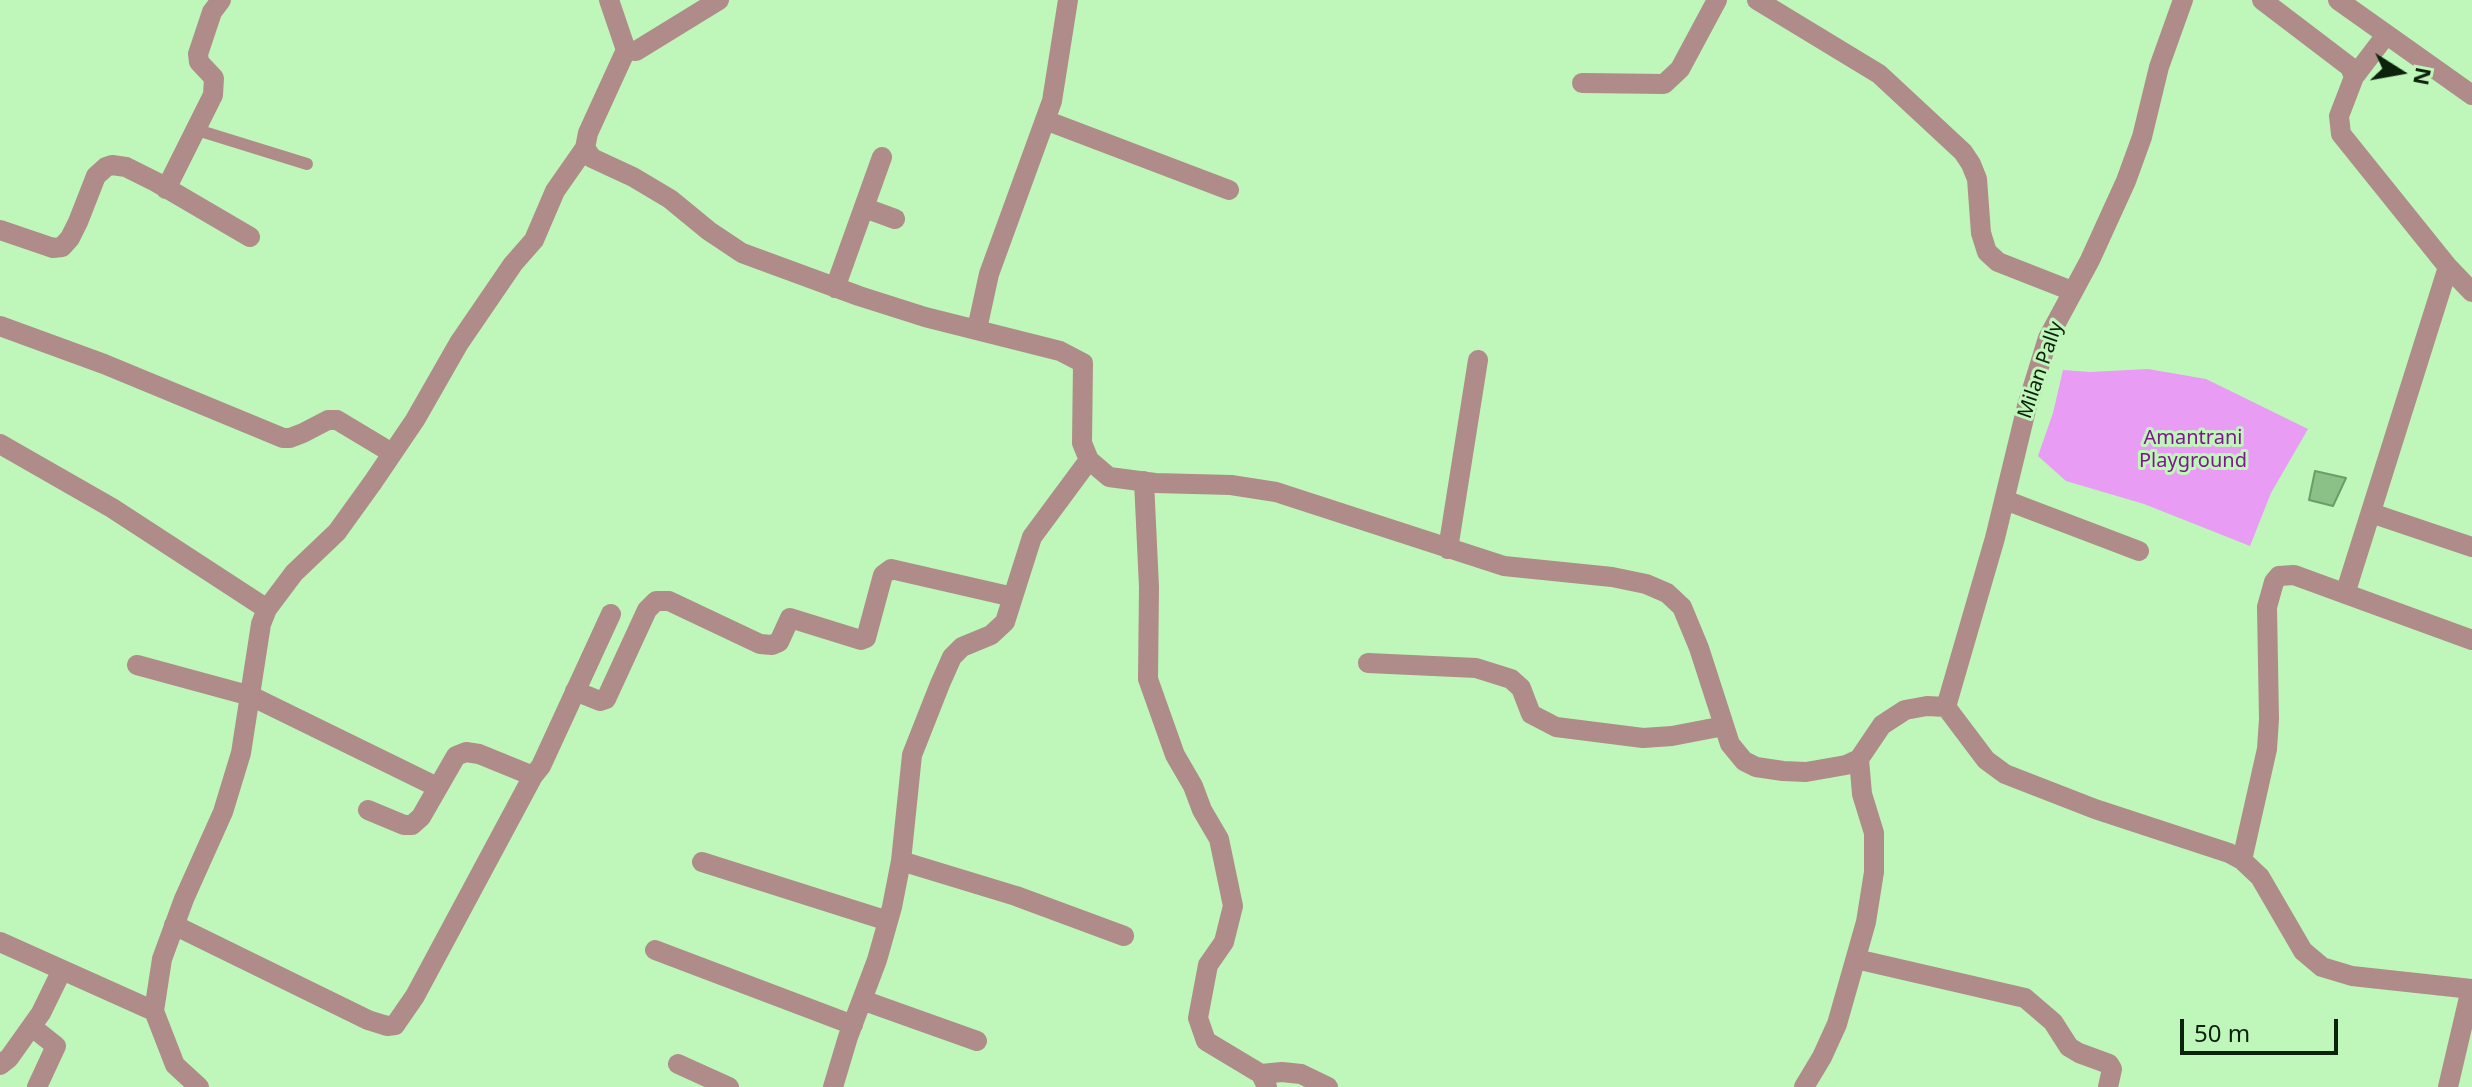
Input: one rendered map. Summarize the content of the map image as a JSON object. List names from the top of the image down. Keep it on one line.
{"streets":{"street":["Milan Pally"]},"parks":["Amantrani Playground"],"scale_bar":"50 m","north":"right"}
